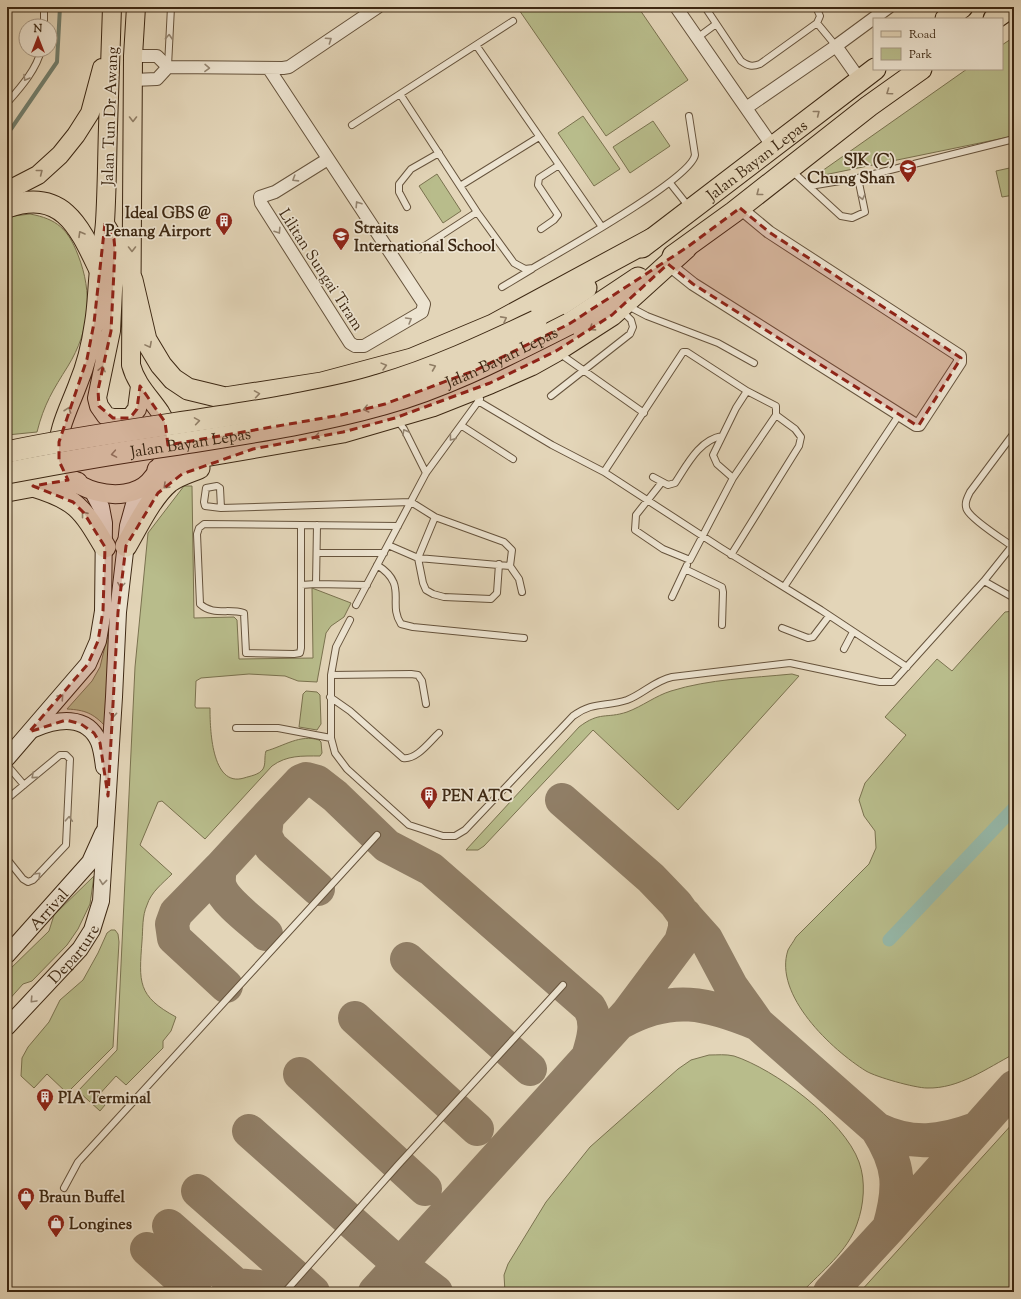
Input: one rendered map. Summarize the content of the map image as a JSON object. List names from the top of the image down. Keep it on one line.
{"streets":{"highway":["Jalan Bayan Lepas"],"main road":["Jalan Tun Dr Awang"],"street":["Lilitan Sungai Tiram","Arrival","Departure"]},"crossings":[["Arrival","Departure"]],"one_way":["Departure"],"places":{"school or university":["SJK (C) Chung Shan","Straits International School"],"building":["Ideal GBS @ Penang Airport","PEN ATC","PIA Terminal"],"shop":["Braun Buffel","Longines"]},"legend":["Road","Park"],"north":"top"}
